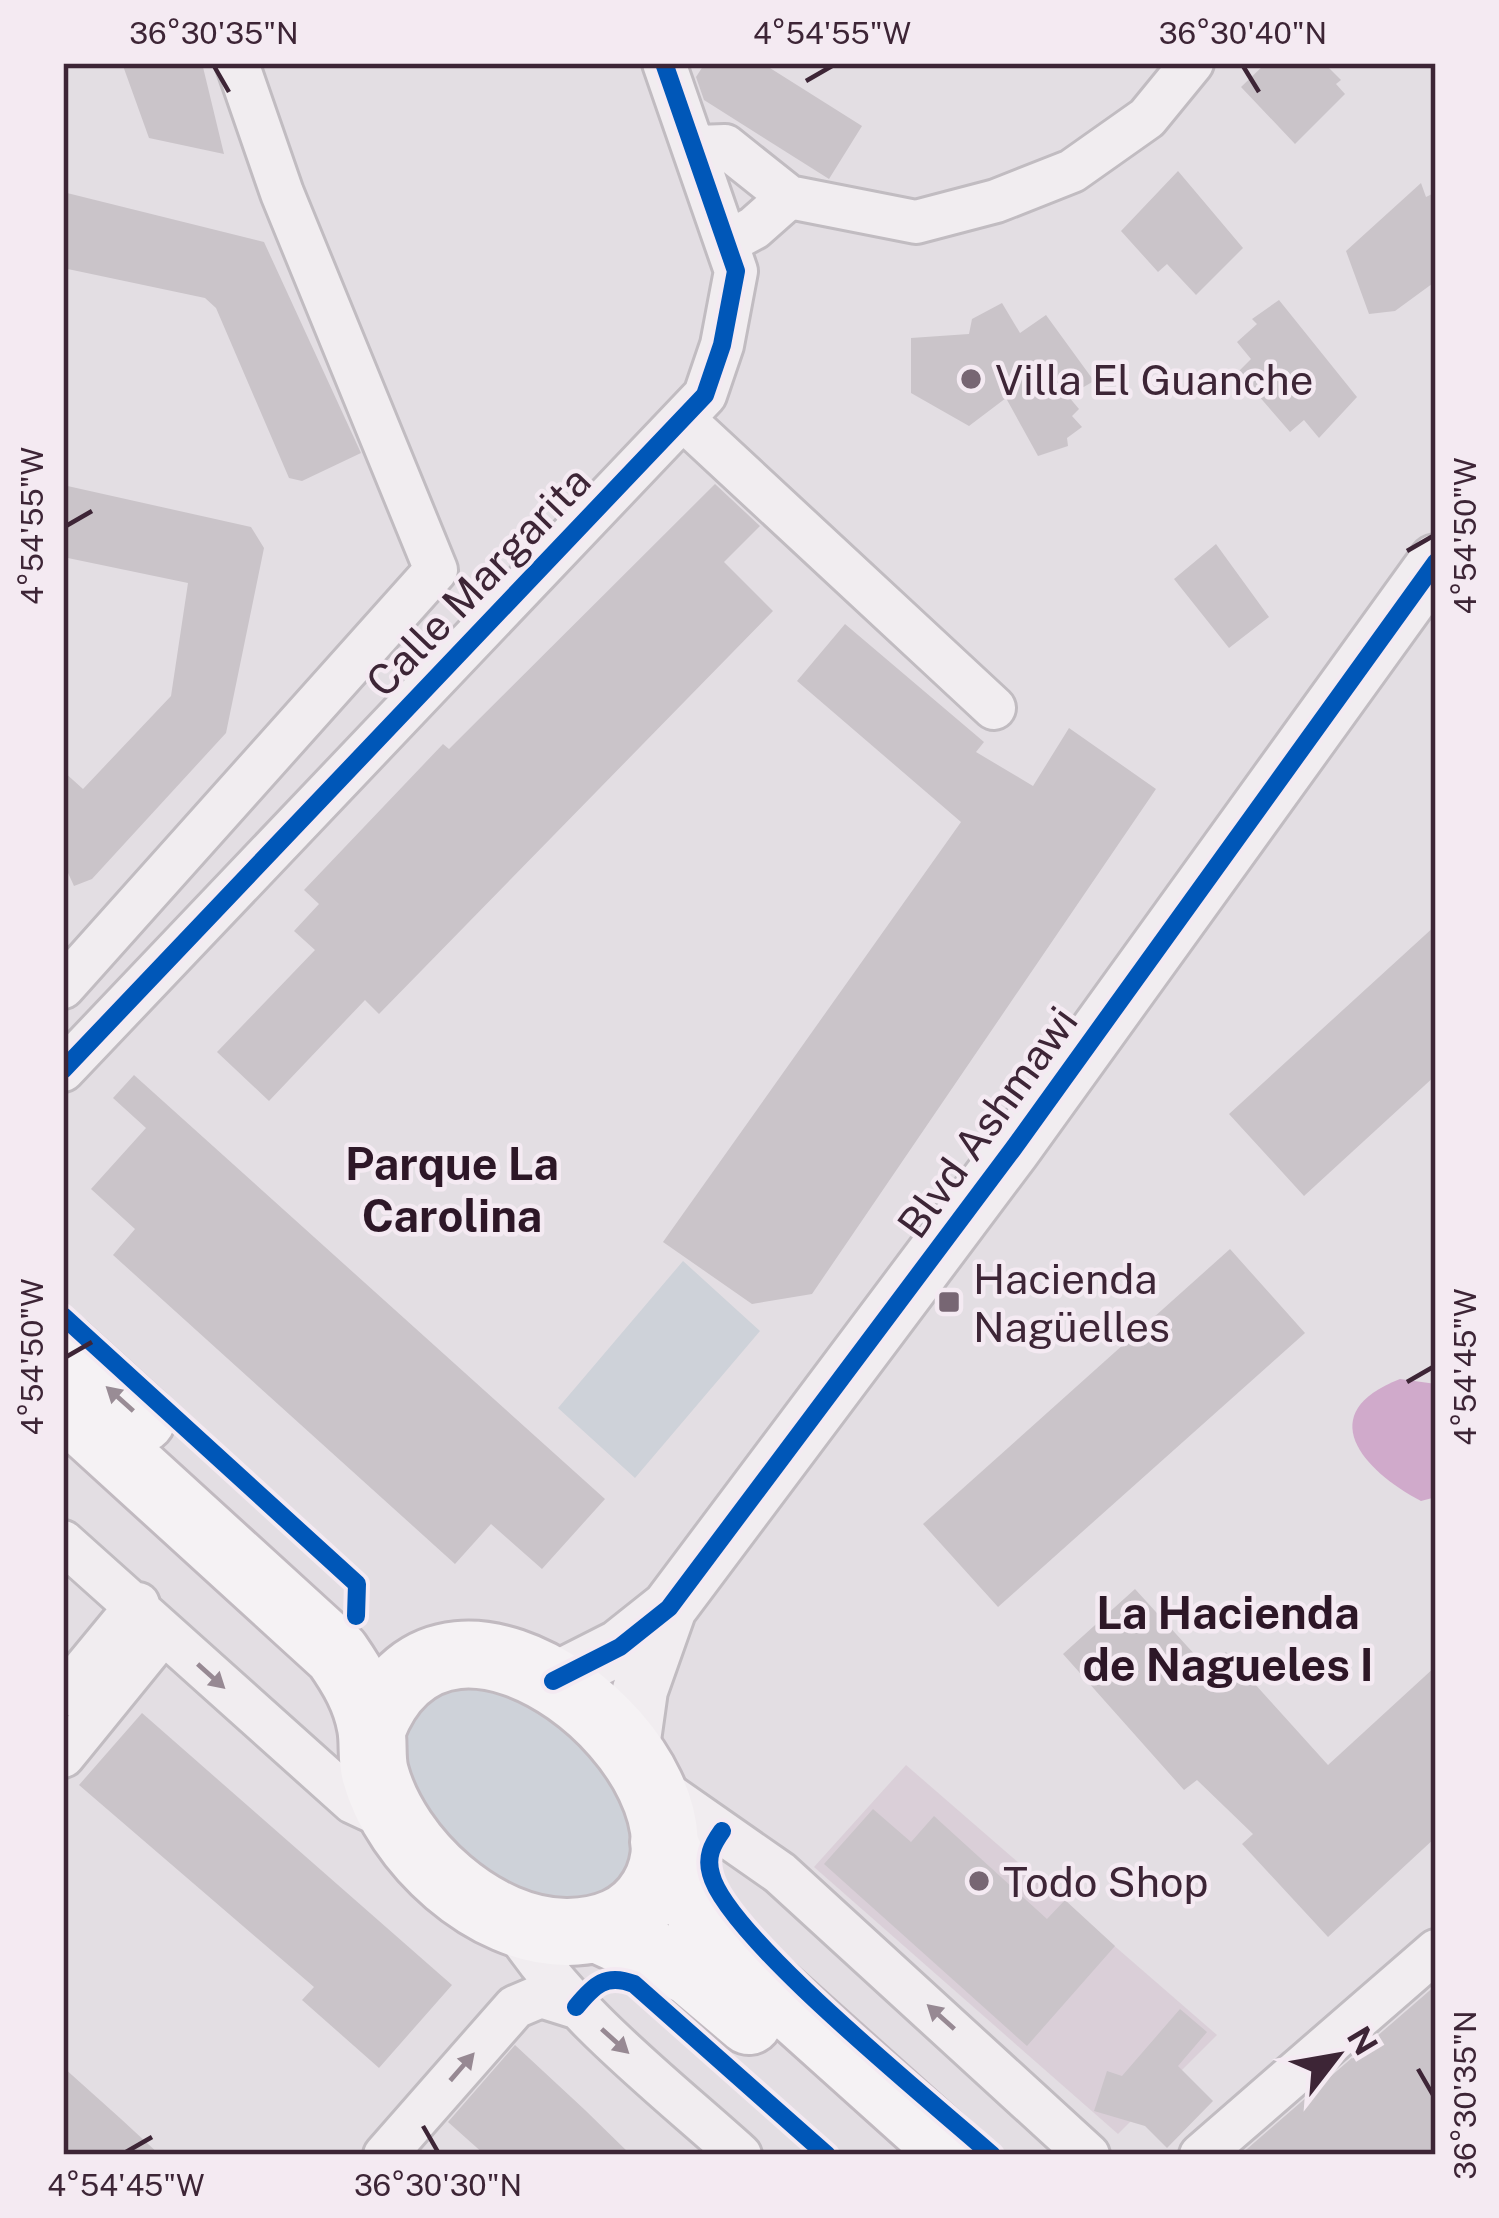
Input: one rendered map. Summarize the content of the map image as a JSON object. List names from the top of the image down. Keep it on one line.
{"streets":{"street":["Calle Margarita","Blvd Ashmawi"]},"districts":["Parque La Carolina","La Hacienda de Nagueles I"],"places":{"other":["Villa El Guanche","Todo Shop"],"transit":["Hacienda Nagüelles"]},"north":"top right","coordinates":["36°30'35\"N","4°54'55\"W","36°30'40\"N","4°54'50\"W","4°54'45\"W","36°30'30\"N"]}
